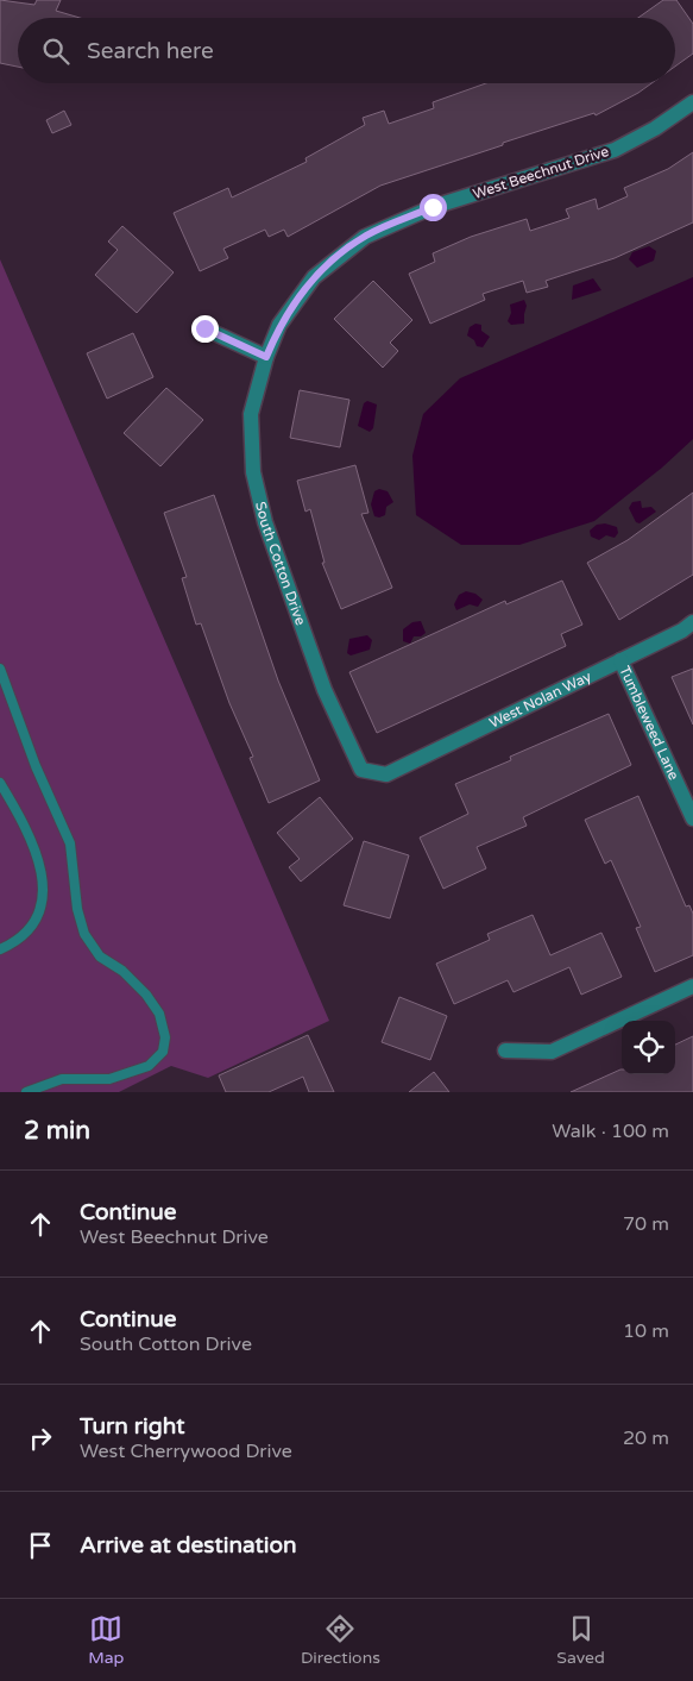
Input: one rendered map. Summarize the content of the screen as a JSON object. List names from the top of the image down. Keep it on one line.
{"streets":{"street":["West Beechnut Drive","South Cotton Drive","West Nolan Way","Tumbleweed Lane"]},"crossings":[["West Beechnut Drive","South Cotton Drive"],["South Cotton Drive","West Nolan Way"],["West Nolan Way","Tumbleweed Lane"]],"page":{"search":"Search here","heading":["2 min","Walk · 100 m"],"list":[["Continue","West Beechnut Drive","70 m"],["Continue","South Cotton Drive","10 m"],["Turn right","West Cherrywood Drive","20 m"],"Arrive at destination"],"nav":["Map","Directions","Saved"]}}
